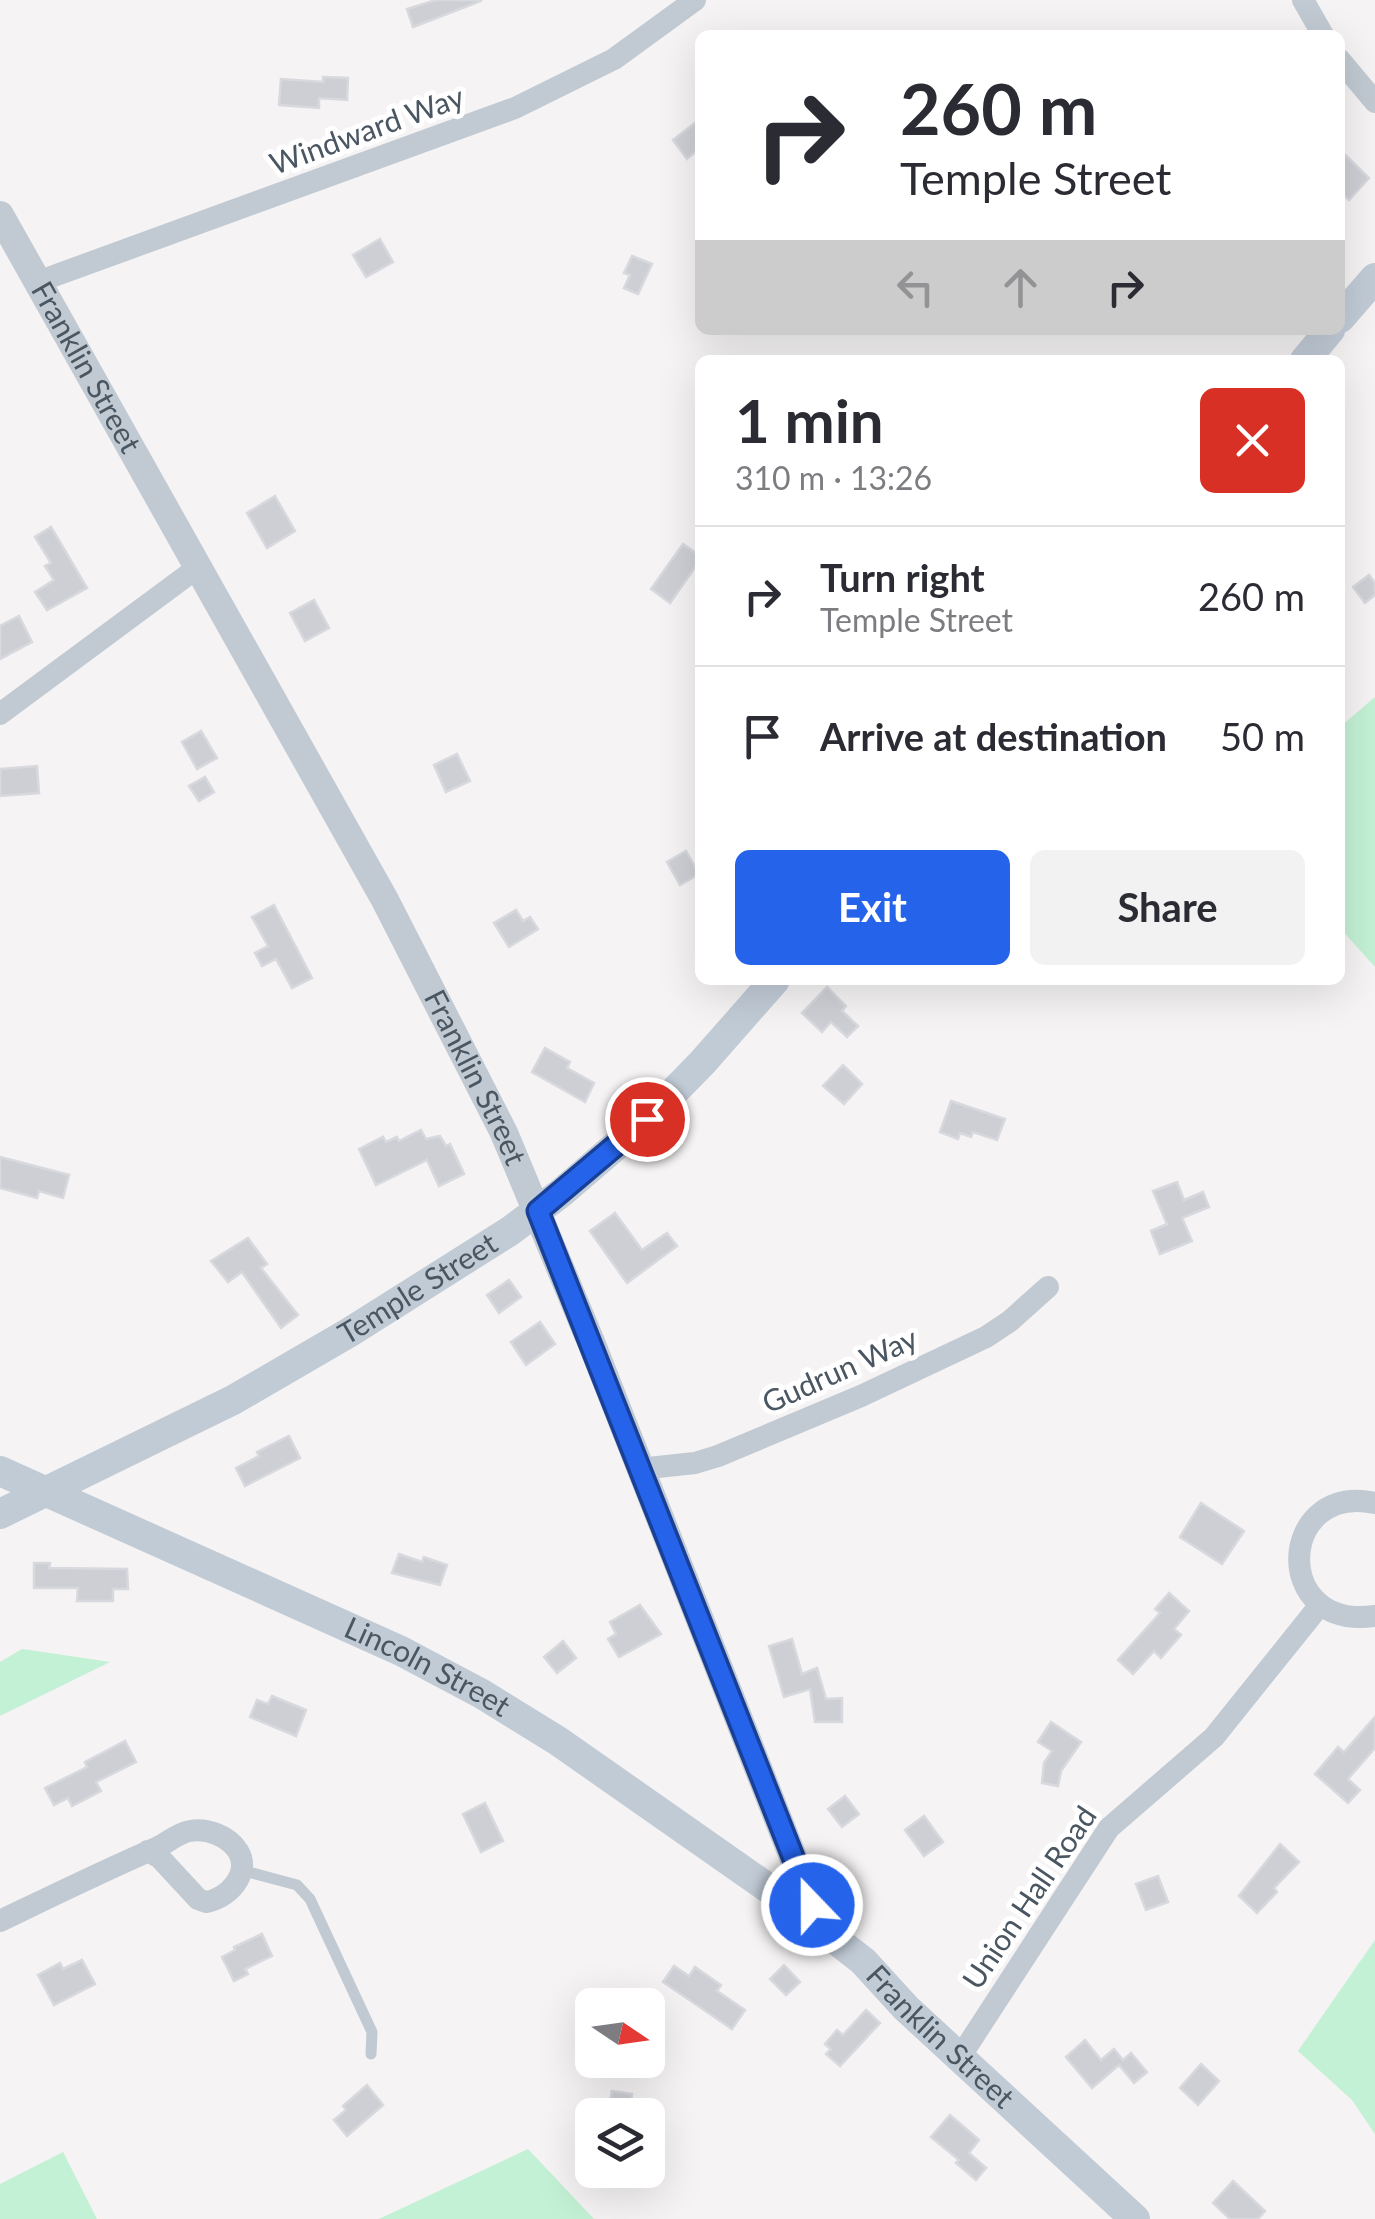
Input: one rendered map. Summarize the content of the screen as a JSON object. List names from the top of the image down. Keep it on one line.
{"streets":{"main road":["Franklin Street","Temple Street","Lincoln Street"],"street":["Windward Way","Gudrun Way","Union Hall Road"]},"crossings":[["Windward Way","Franklin Street"],["Franklin Street","Temple Street"],["Franklin Street","Gudrun Way"],["Franklin Street","Lincoln Street"],["Franklin Street","Union Hall Road"],["Temple Street","Lincoln Street"]],"north":"right","page":{"turn":["260 m","Temple Street"],"heading":["1 min","310 m · 13:26"],"list":[{"name":"Turn right","note":"Temple Street","value":"260 m"},{"name":"Arrive at destination","value":"50 m"}],"buttons":["Exit","Share"]}}
